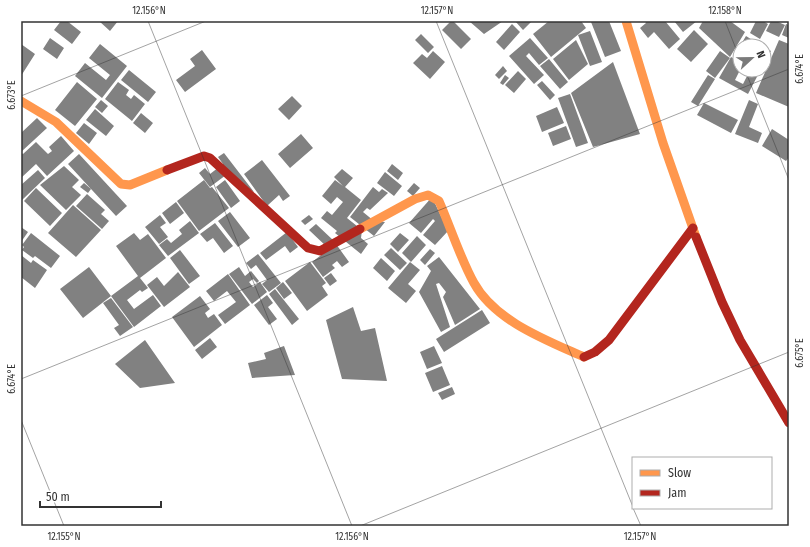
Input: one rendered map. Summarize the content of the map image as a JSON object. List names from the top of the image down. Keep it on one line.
{"legend":["Slow","Jam"],"scale_bar":"50 m","north":"right","coordinates":["12.156°N","12.157°N","12.158°N","6.674°E","6.673°E","6.675°E","12.155°N"]}
